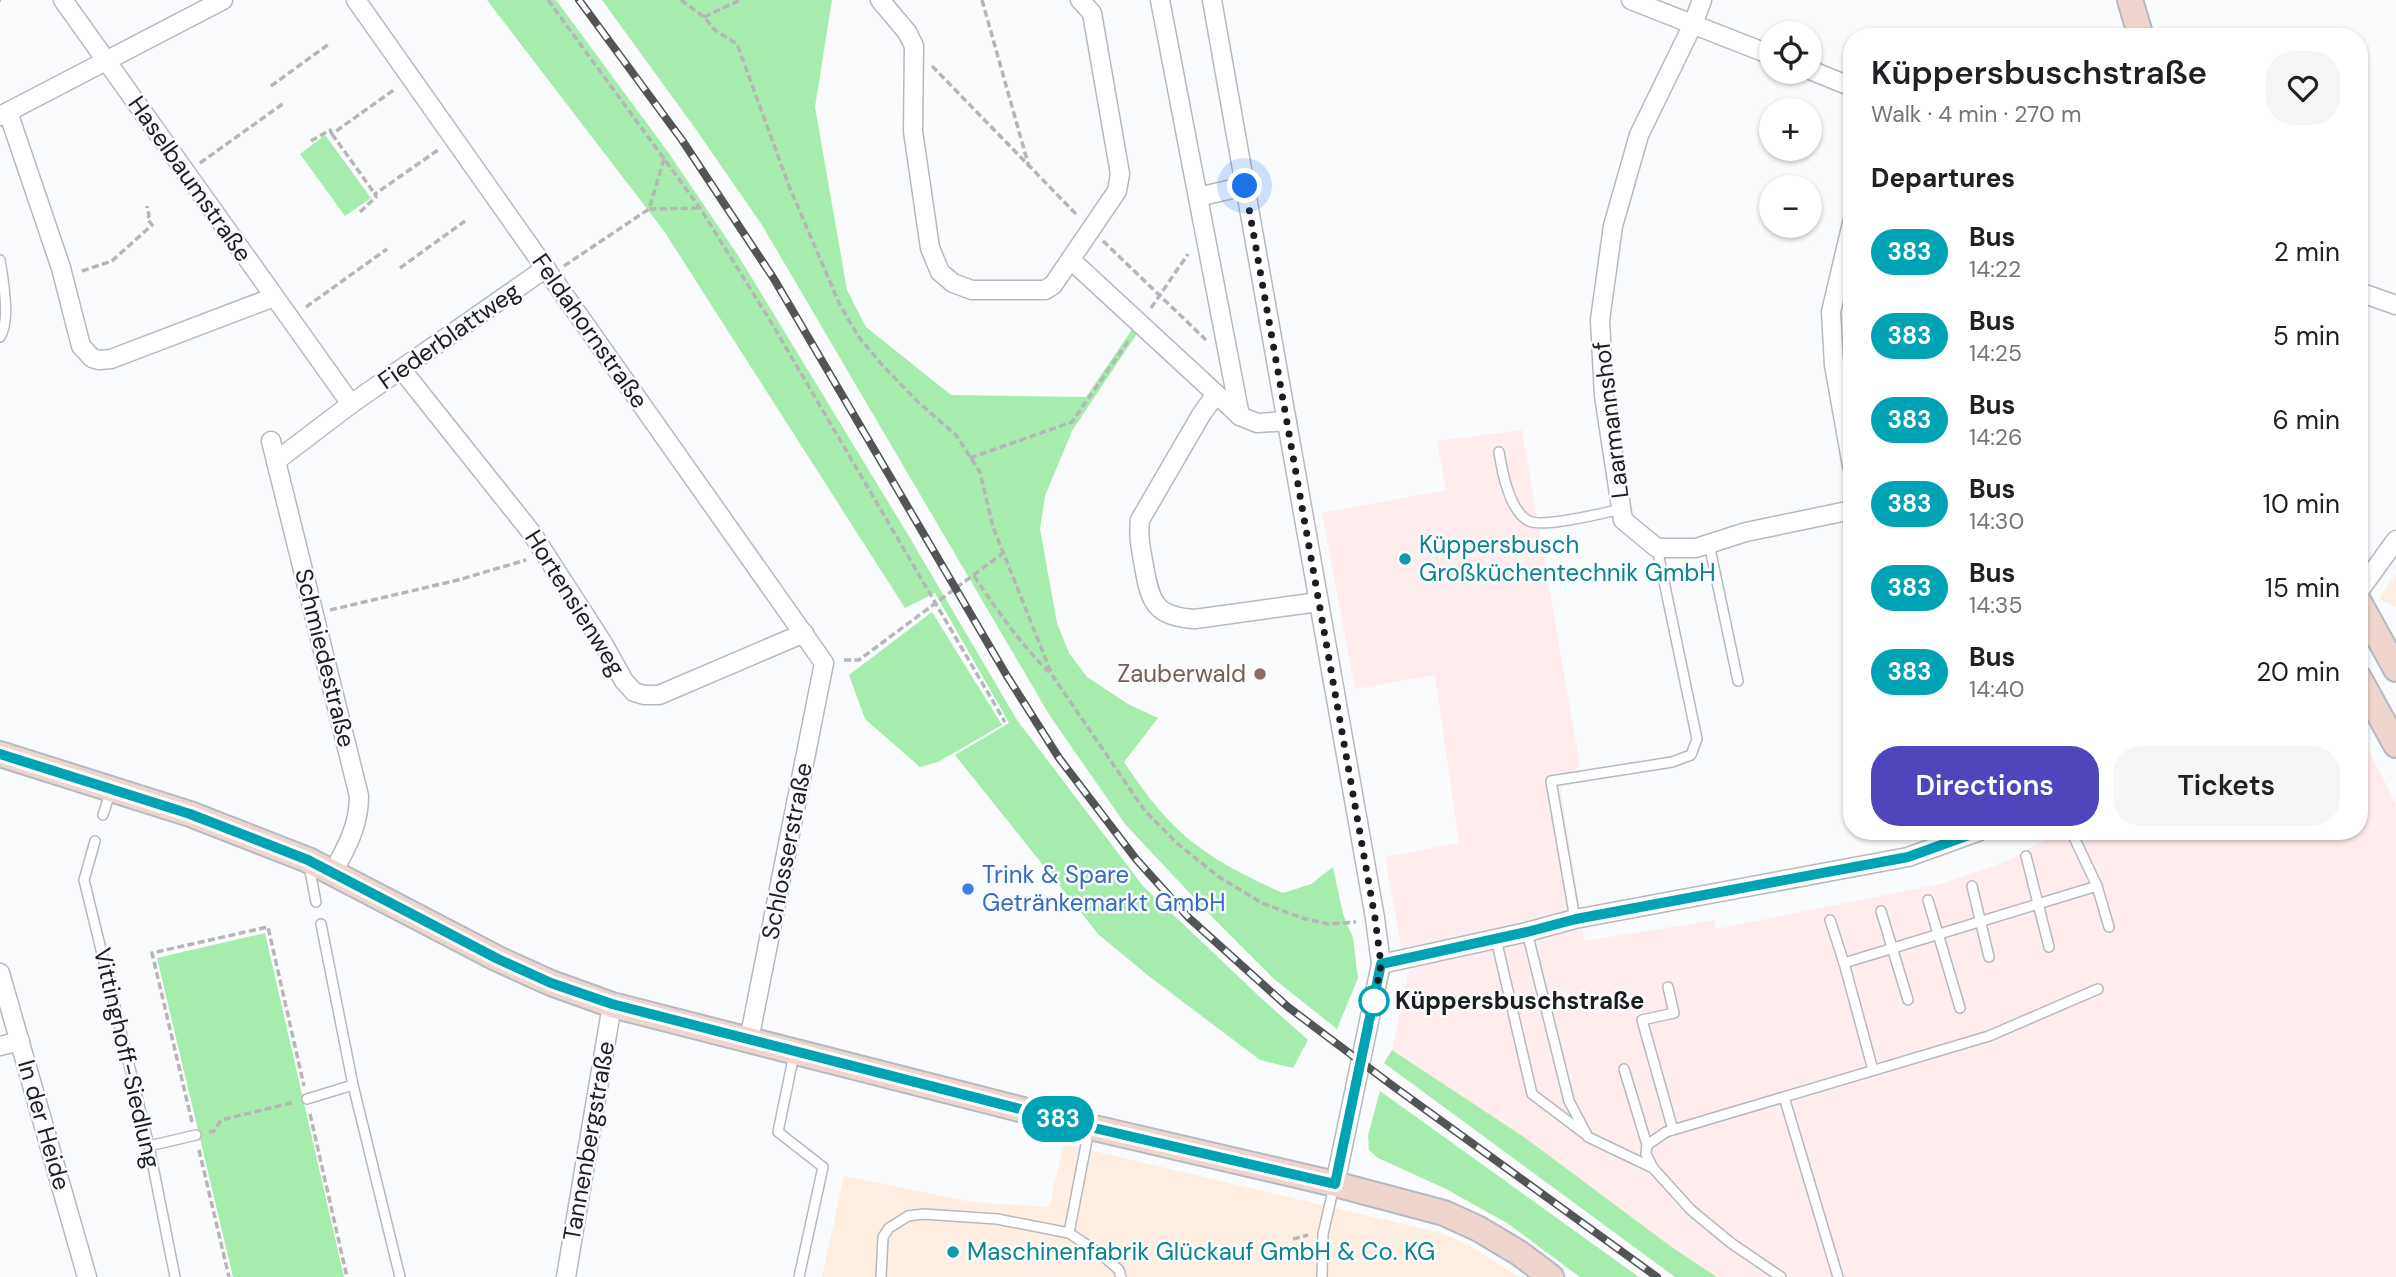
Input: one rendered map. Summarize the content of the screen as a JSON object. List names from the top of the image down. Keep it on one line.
{"streets":{"street":["Haselbaumstraße","Feldahornstraße","Fiederblattweg","Laarmannshof","Hortensienweg","Schmiedestraße","Schlosserstraße","In der Heide","Tannenbergstraße"],"lane":["Vittinghoff-Siedlung"]},"crossings":[["Haselbaumstraße","Fiederblattweg"],["Feldahornstraße","Fiederblattweg"],["Feldahornstraße","Hortensienweg"],["Feldahornstraße","Schlosserstraße"],["Fiederblattweg","Hortensienweg"]],"places":["Küppersbusch Großküchentechnik GmbH","Zauberwald","Trink & Spare Getränkemarkt GmbH","Küppersbuschstraße","Maschinenfabrik Glückauf GmbH & Co. KG"],"lines":["bus line 383"],"page":{"on_map":"383","map_buttons":["+","−"],"heading":[["Küppersbuschstraße","Walk · 4 min · 270 m"],"Departures"],"list":[{"mark":"383","name":"Bus","note":"14:22","value":"2 min"},{"mark":"383","name":"Bus","note":"14:25","value":"5 min"},{"mark":"383","name":"Bus","note":"14:26","value":"6 min"},{"mark":"383","name":"Bus","note":"14:30","value":"10 min"},{"mark":"383","name":"Bus","note":"14:35","value":"15 min"},{"mark":"383","name":"Bus","note":"14:40","value":"20 min"}],"buttons":["Directions","Tickets"]}}
